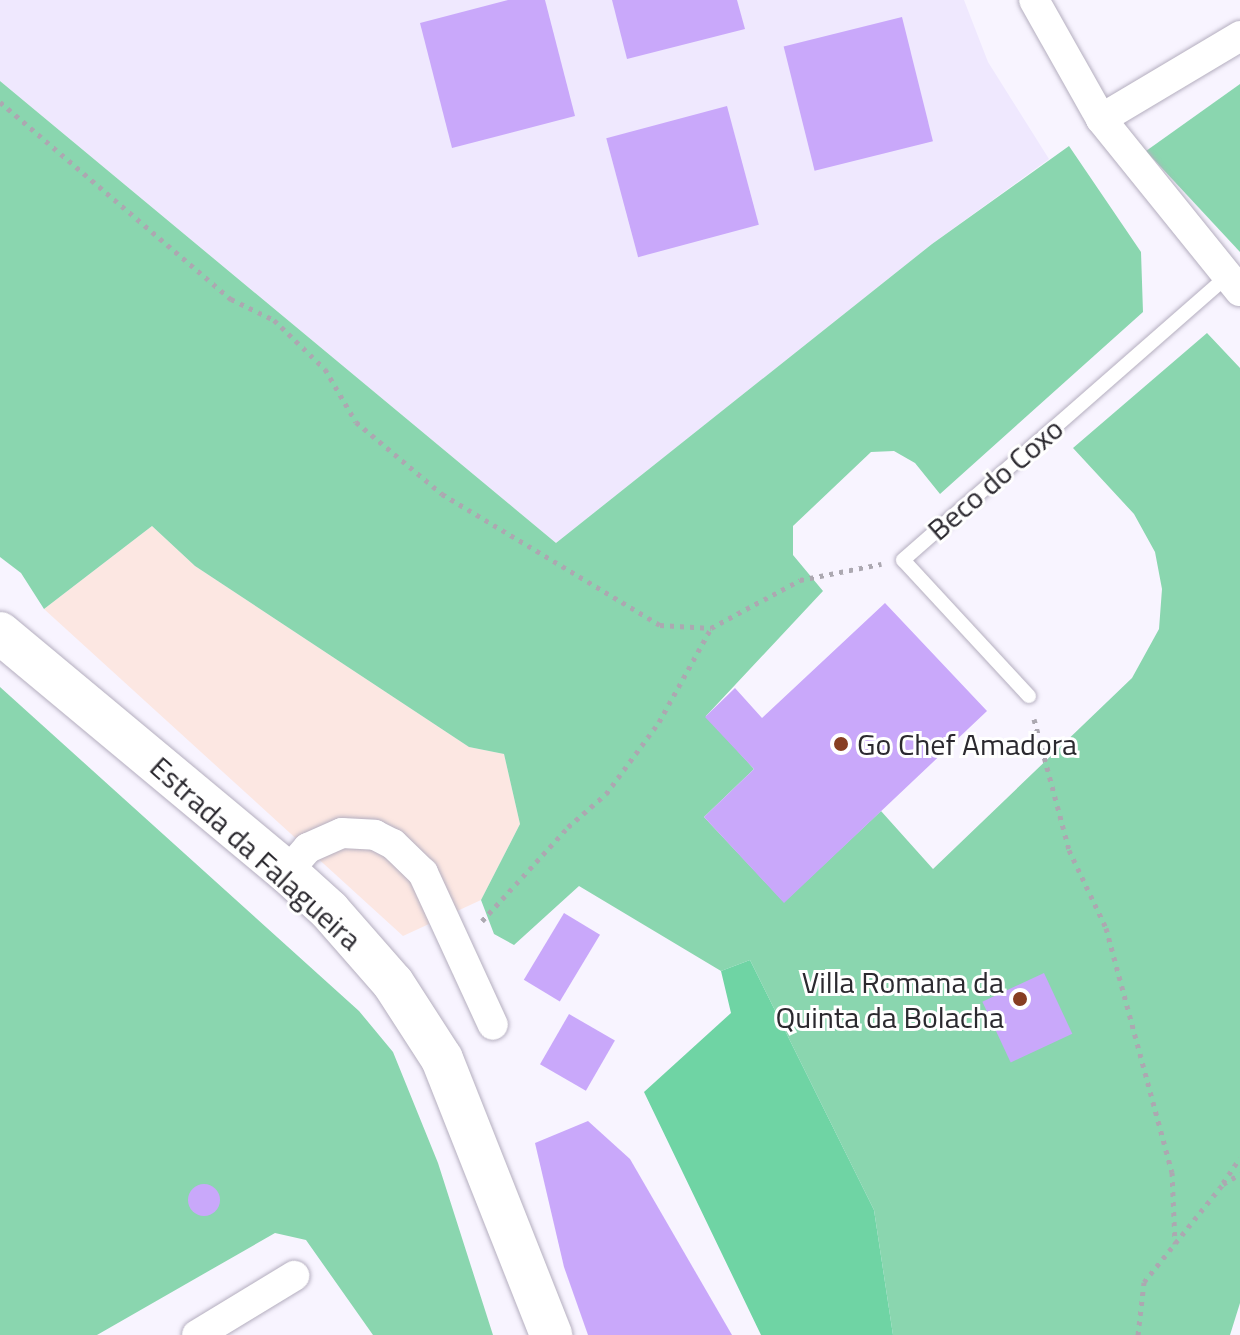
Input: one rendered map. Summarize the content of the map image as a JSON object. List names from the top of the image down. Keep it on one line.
{"streets":{"street":["Estrada da Falagueira"],"lane":["Beco do Coxo"]},"places":["Go Chef Amadora","Villa Romana da Quinta da Bolacha"]}
